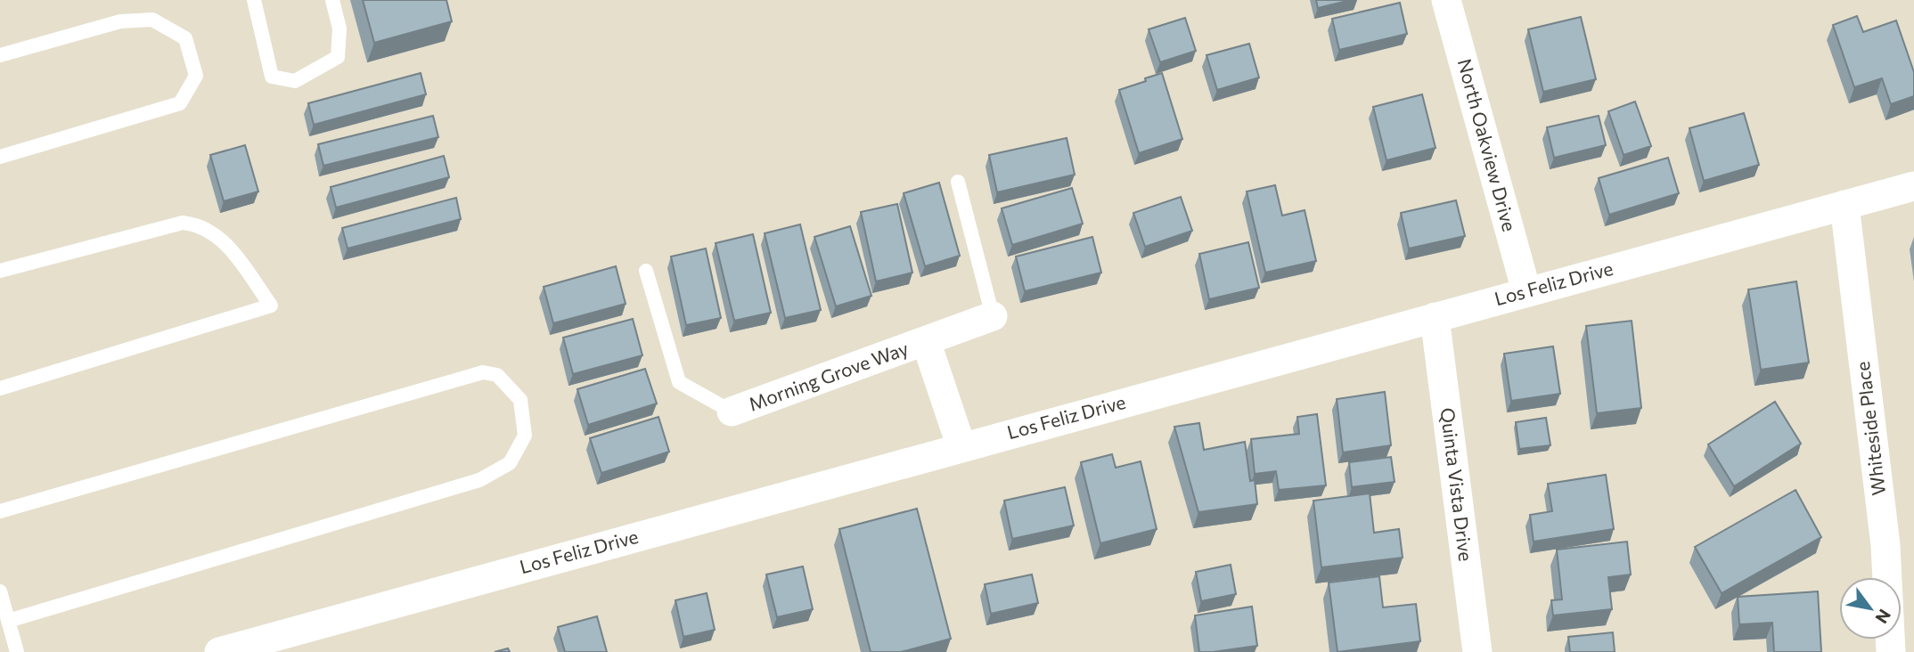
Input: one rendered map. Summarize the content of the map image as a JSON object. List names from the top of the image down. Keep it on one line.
{"streets":{"street":["North Oakview Drive","Los Feliz Drive","Morning Grove Way","Whiteside Place","Quinta Vista Drive"]},"crossings":[["North Oakview Drive","Los Feliz Drive"],["Los Feliz Drive","Morning Grove Way"],["Los Feliz Drive","Whiteside Place"],["Los Feliz Drive","Quinta Vista Drive"]],"north":"bottom right"}
